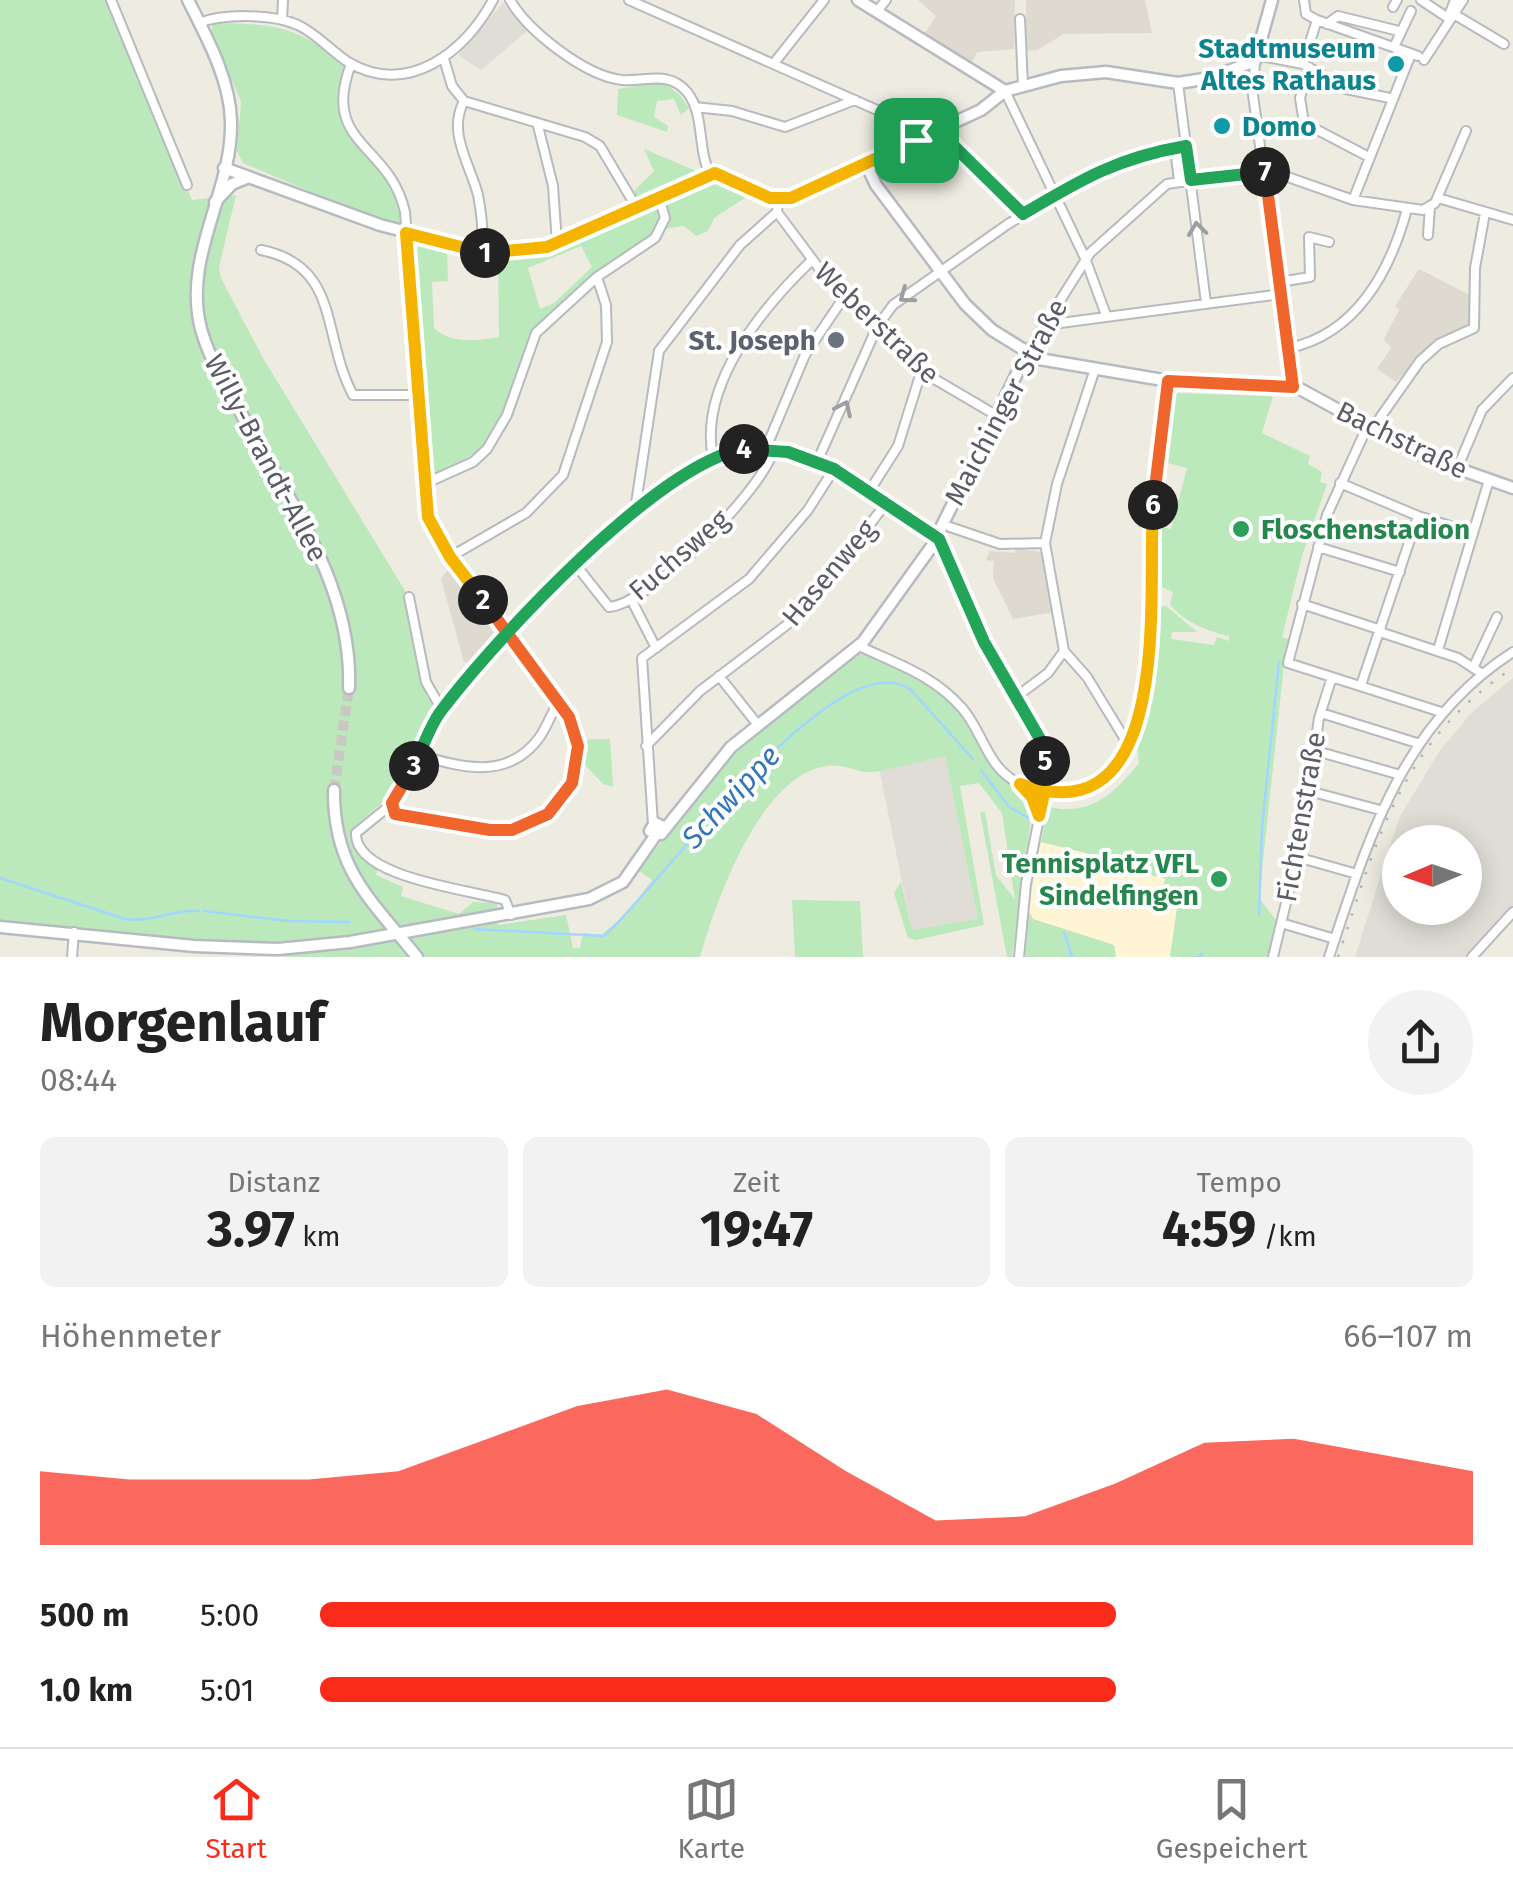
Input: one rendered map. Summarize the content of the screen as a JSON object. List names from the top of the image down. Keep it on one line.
{"streets":{"main road":["Maichinger Straße","Bachstraße","Willy-Brandt-Allee"],"street":["Weberstraße","Fuchsweg","Hasenweg","Fichtenstraße"]},"crossings":[["Weberstraße","Maichinger Straße"],["Weberstraße","Fuchsweg"]],"water":["Schwippe"],"places":["Stadtmuseum Altes Rathaus","Domo","St. Joseph","Floschenstadion","Tennisplatz VFL Sindelfingen"],"north":"left","page":{"pins":["7","1","4","6","2","5","3"],"heading":["Morgenlauf","08:44"],"stats":[["Distanz","3.97 km"],["Zeit","19:47"],["Tempo","4:59 /km"]],"chart":["Höhenmeter","66–107 m"],"list":[{"name":"500 m","note":"5:00"},{"name":"1.0 km","note":"5:01"}],"tabs":["Start","Karte","Gespeichert"]}}
